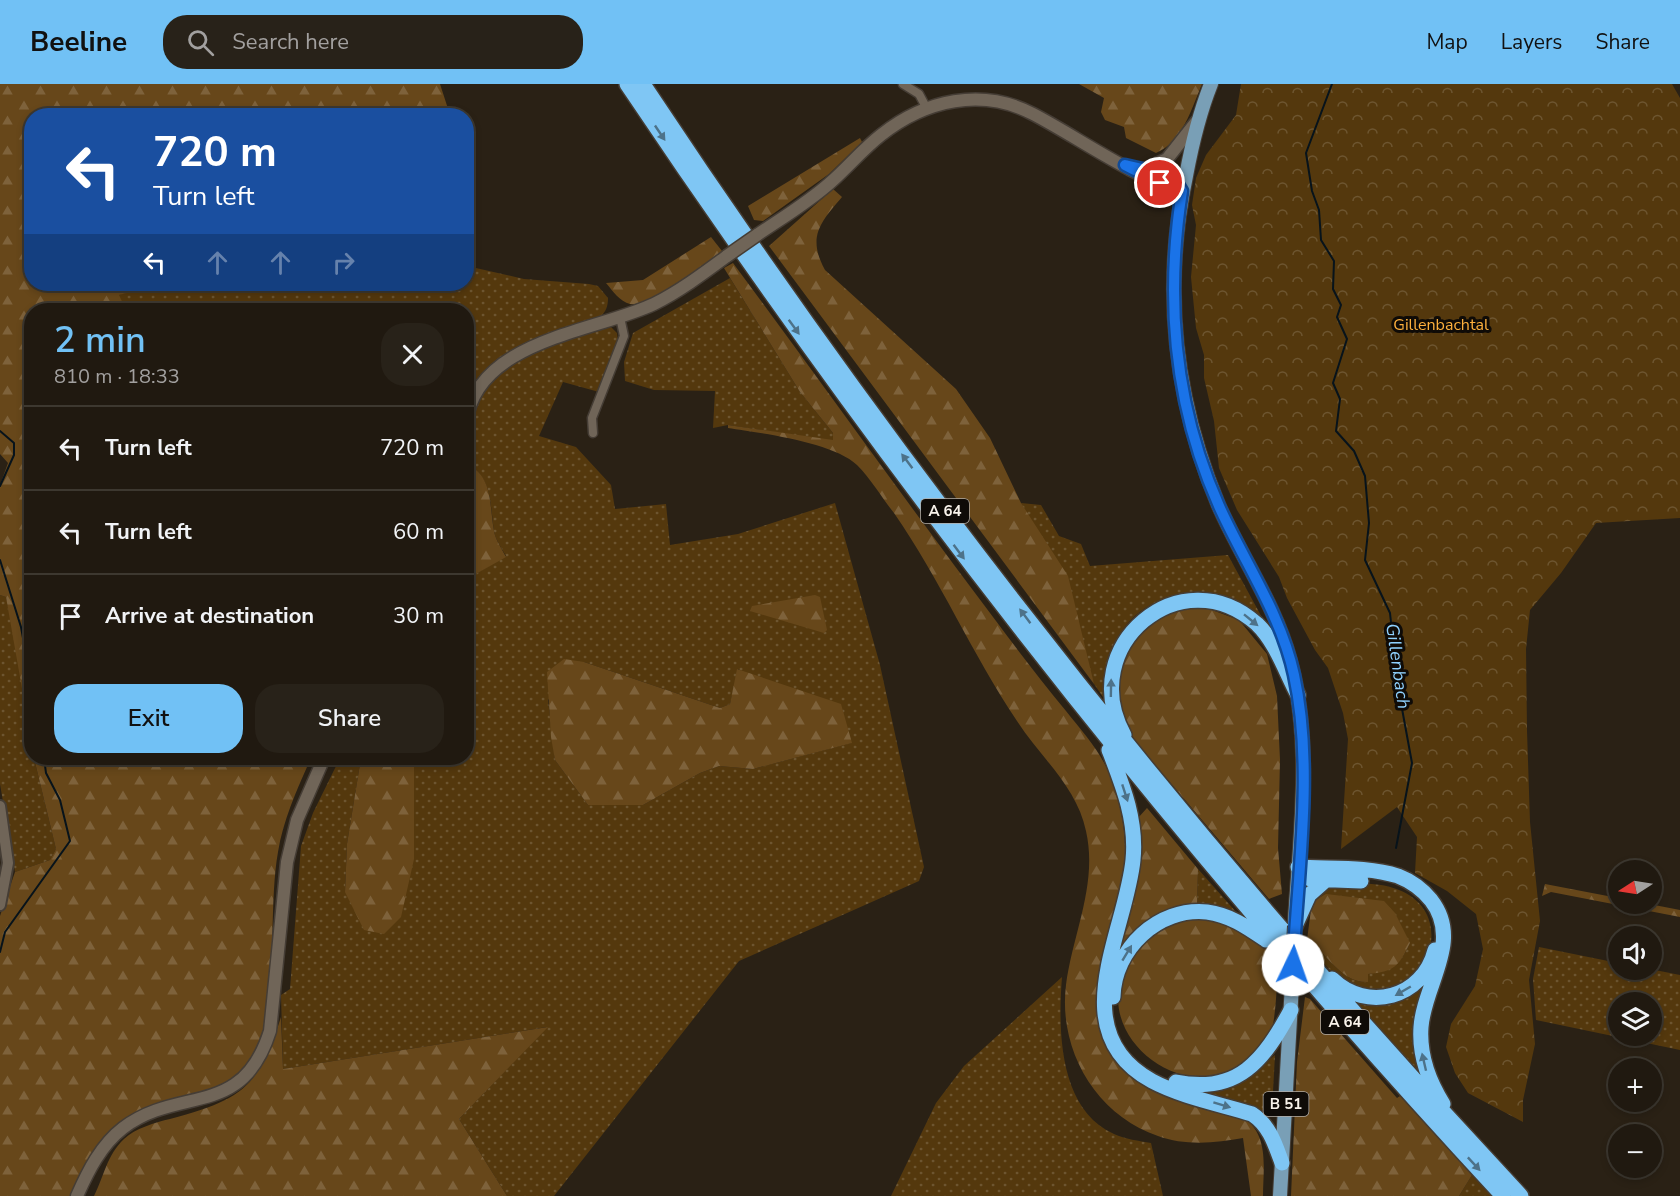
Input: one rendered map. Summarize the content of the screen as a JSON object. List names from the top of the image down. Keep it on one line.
{"streets":{"highway":["A 64"],"main road":["B 51"]},"crossings":[["A 64","B 51"]],"water":["Gillenbach"],"parks":["Gillenbachtal"],"north":"left","page":{"header":"Beeline","search":"Search here","nav":["Map","Layers","Share"],"turn":["720 m","Turn left"],"heading":["2 min","810 m · 18:33"],"list":[{"name":"Turn left","value":"720 m"},{"name":"Turn left","value":"60 m"},{"name":"Arrive at destination","value":"30 m"}],"buttons":["Exit","Share"],"map_buttons":["+","−"]}}
